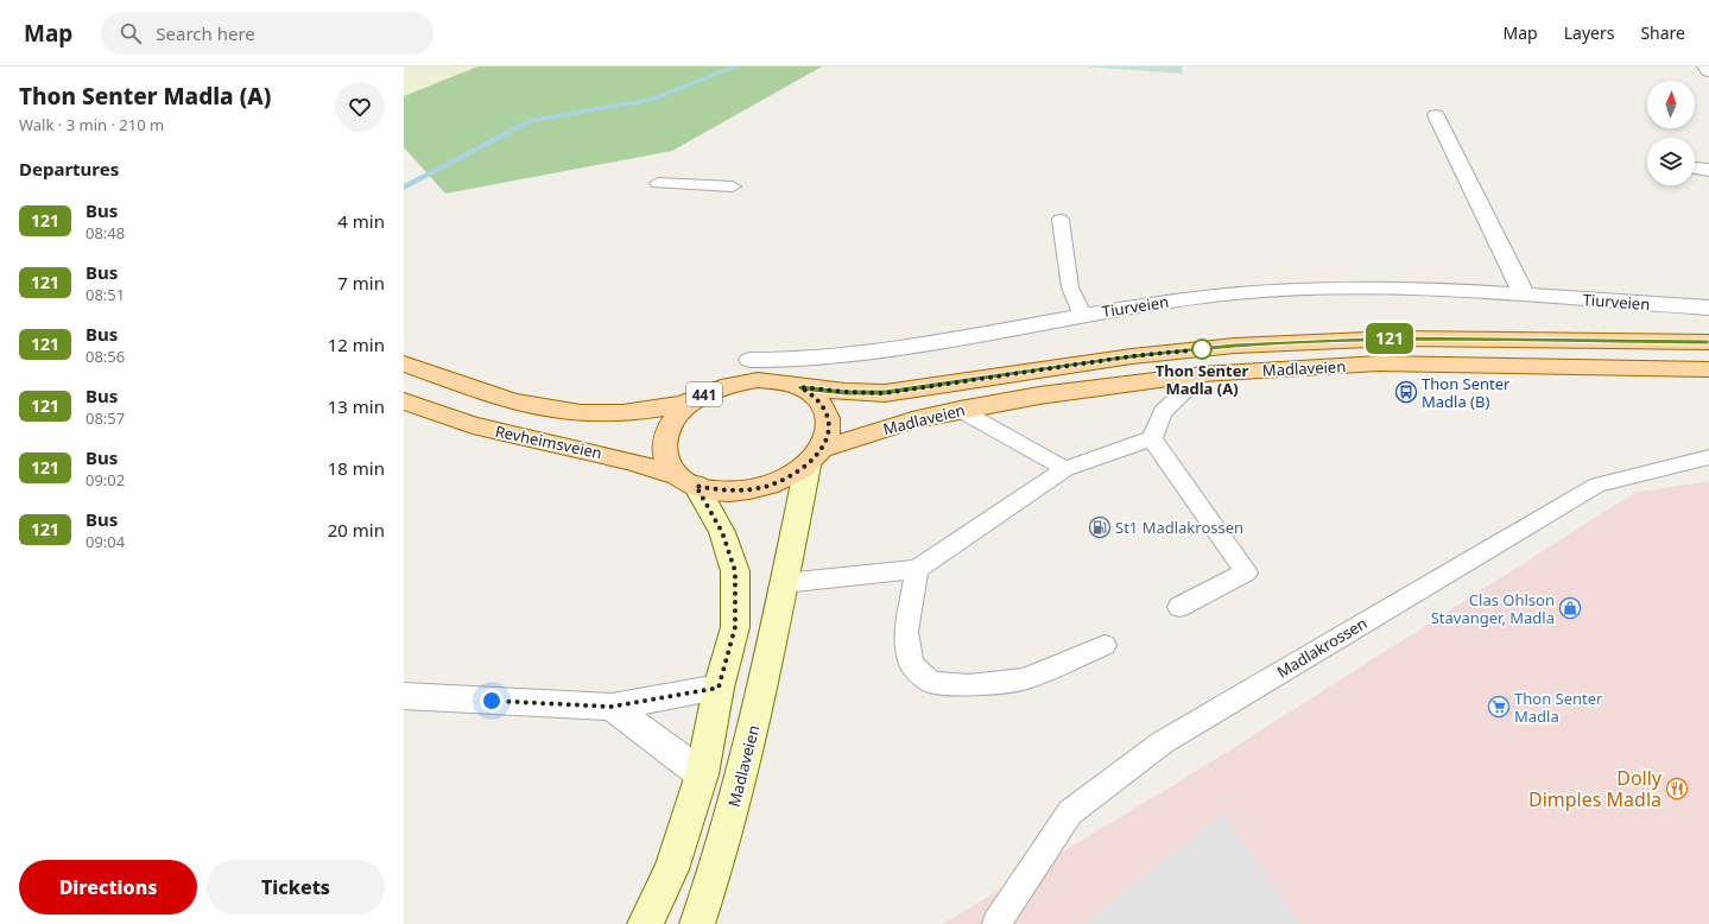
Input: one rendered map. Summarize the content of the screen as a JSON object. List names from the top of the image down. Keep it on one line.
{"streets":{"main road":["Madlaveien","441","Revheimsveien"],"street":["Tiurveien"],"lane":["Madlakrossen"]},"crossings":[["Madlaveien","441"],["Madlaveien","Revheimsveien"],["441","Revheimsveien"]],"places":{"other":["Thon Senter Madla (A)"],"bus stop":["Thon Senter Madla (B)"],"fuel station":["St1 Madlakrossen"],"shop":["Clas Ohlson Stavanger, Madla"],"supermarket":["Thon Senter Madla"],"restaurant":["Dolly Dimples Madla"]},"lines":["bus line 121"],"north":"top","page":{"header":"Map","search":"Search here","nav":["Map","Layers","Share"],"heading":[["Thon Senter Madla (A)","Walk · 3 min · 210 m"],"Departures"],"on_map":"121","list":[{"mark":"121","name":"Bus","note":"08:48","value":"4 min"},{"mark":"121","name":"Bus","note":"08:51","value":"7 min"},{"mark":"121","name":"Bus","note":"08:56","value":"12 min"},{"mark":"121","name":"Bus","note":"08:57","value":"13 min"},{"mark":"121","name":"Bus","note":"09:02","value":"18 min"},{"mark":"121","name":"Bus","note":"09:04","value":"20 min"}],"buttons":["Directions","Tickets"]}}
